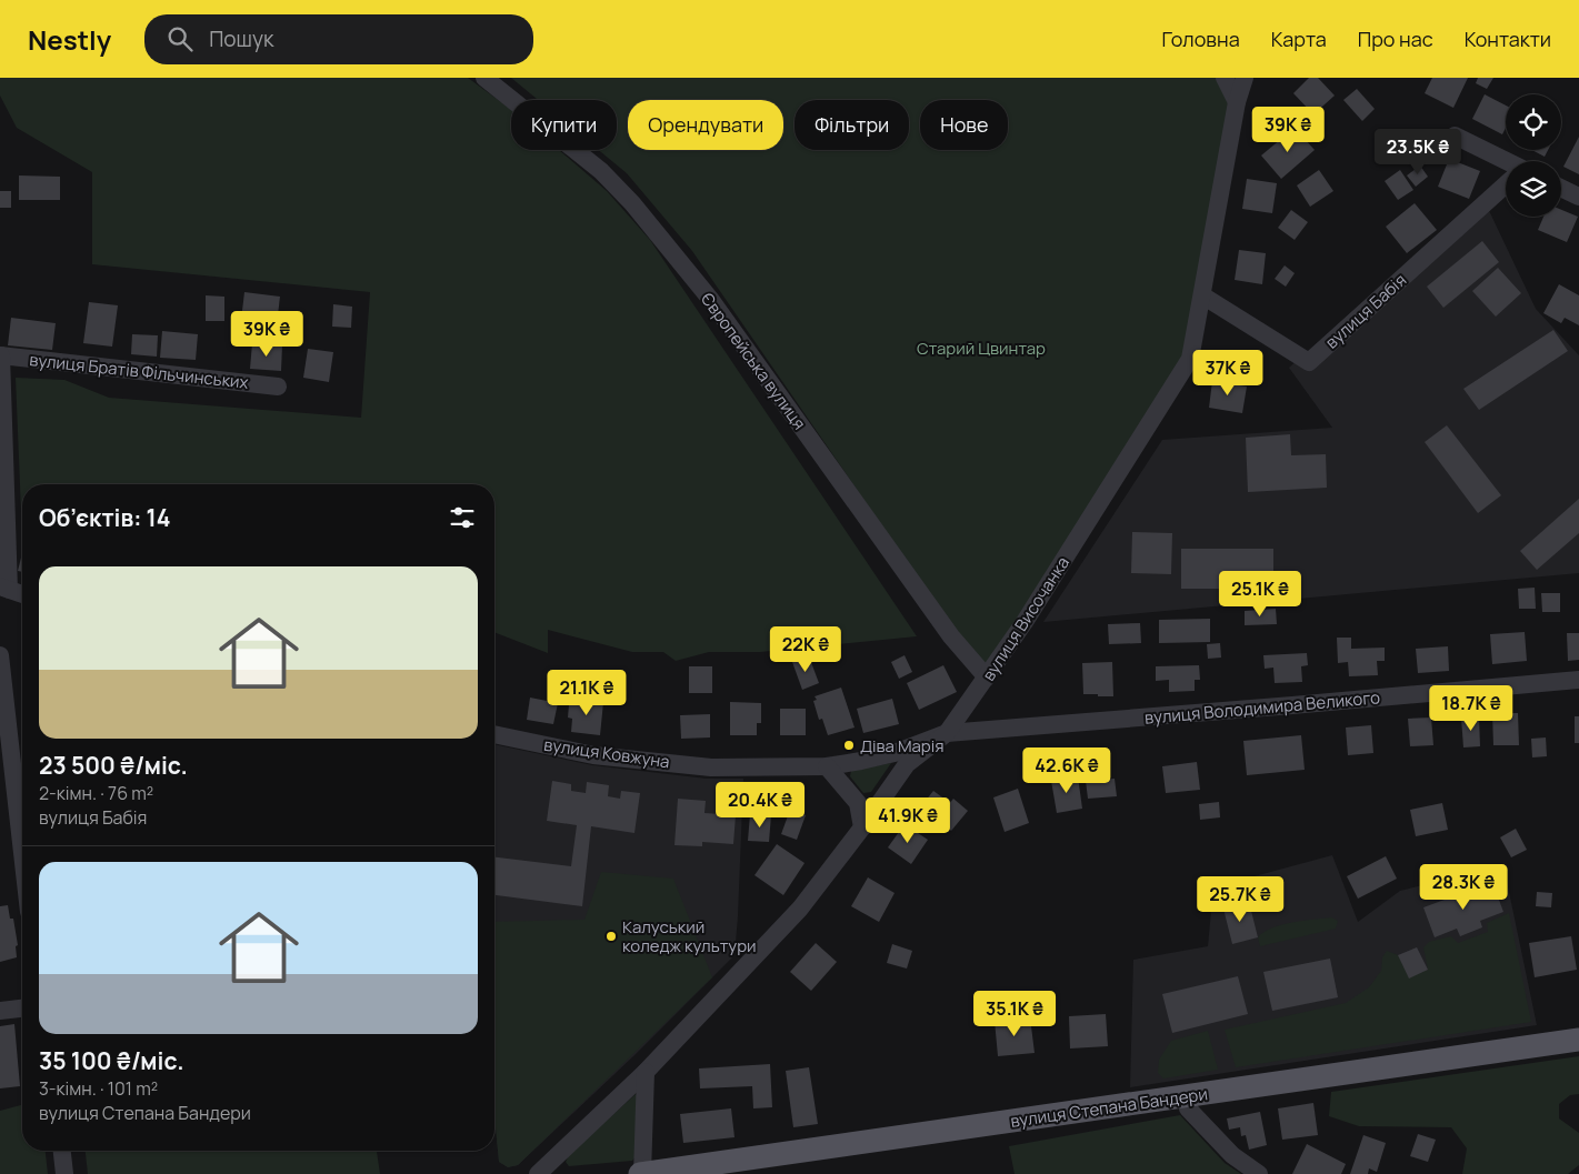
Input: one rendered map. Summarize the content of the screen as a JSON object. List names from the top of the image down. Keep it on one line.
{"streets":{"main road":["вулиця Степана Бандери"],"street":["вулиця Бабія","Європейська вулиця","вулиця Братів Фільчинських","вулиця Височанка","вулиця Володимира Великого","вулиця Ковжуна"]},"crossings":[["вулиця Бабія","вулиця Височанка"],["Європейська вулиця","вулиця Височанка"],["вулиця Височанка","вулиця Володимира Великого"],["вулиця Височанка","вулиця Ковжуна"],["вулиця Володимира Великого","вулиця Ковжуна"]],"parks":["Старий Цвинтар"],"places":["Діва Марія","Калуський коледж культури"],"page":{"header":"Nestly","search":"Пошук","nav":["Головна","Карта","Про нас","Контакти"],"chip":["Купити","Орендувати","Фільтри","Нове"],"price":["39K ₴","23.5K ₴","39K ₴","37K ₴","25.1K ₴","22K ₴","21.1K ₴","18.7K ₴","42.6K ₴","20.4K ₴","41.9K ₴","28.3K ₴","25.7K ₴","35.1K ₴"],"heading":"Об’єктів: 14","list":[{"name":"23 500 ₴/міс.","note":"2-кімн. · 76 m² · вулиця Бабія"},{"name":"35 100 ₴/міс.","note":"3-кімн. · 101 m² · вулиця Степана Бандери"}]}}
